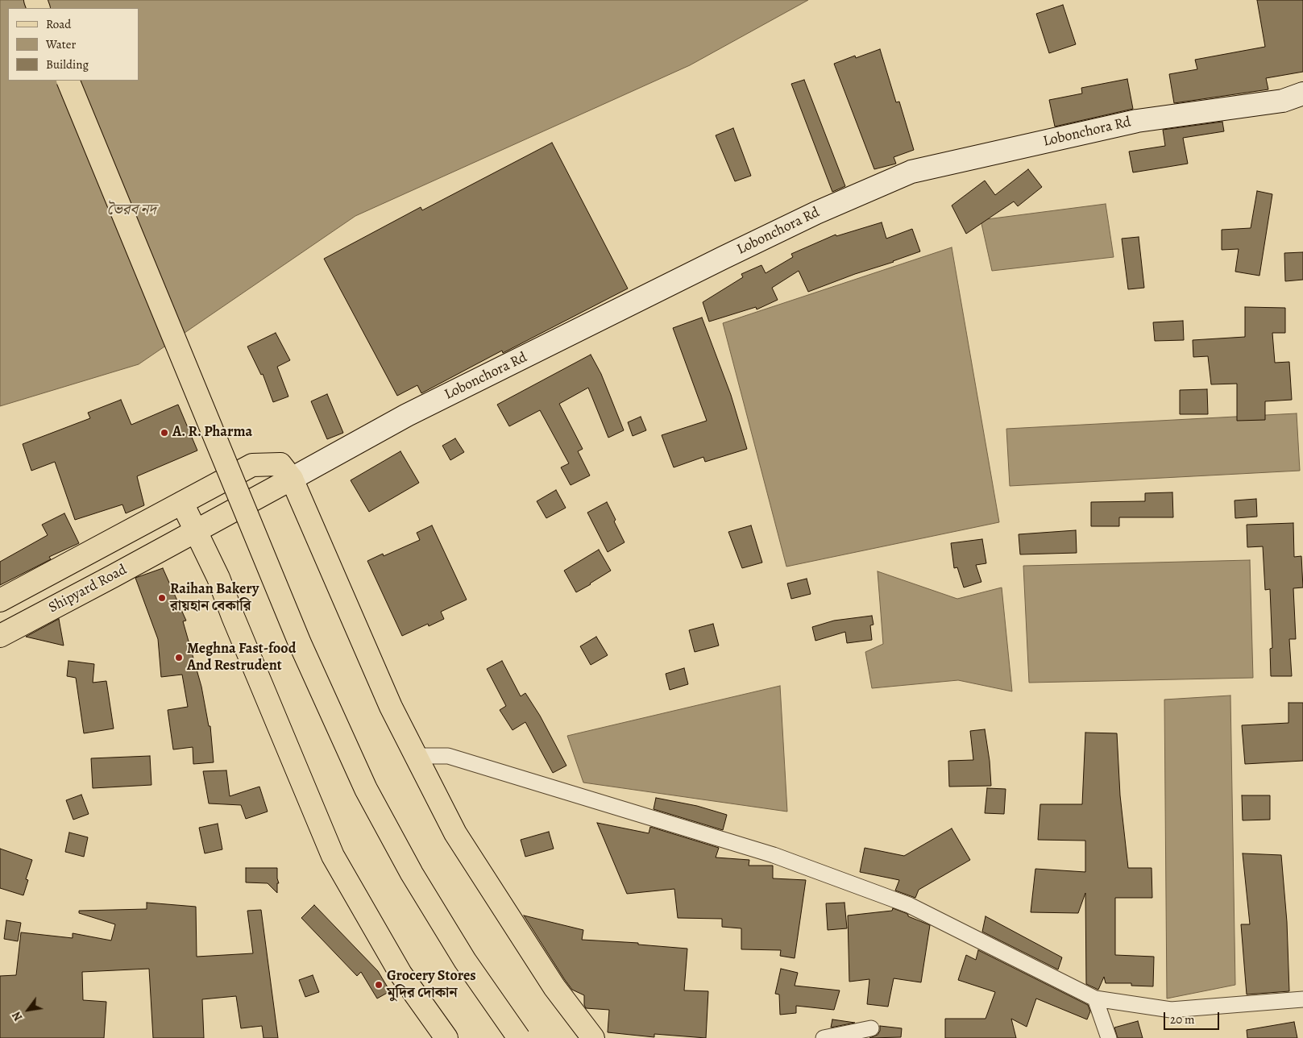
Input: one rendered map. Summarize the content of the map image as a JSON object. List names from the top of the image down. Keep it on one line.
{"streets":{"main road":["Shipyard Road"],"street":["Lobonchora Rd"]},"crossings":[["Lobonchora Rd","Shipyard Road"]],"water":["ভৈরব নদ"],"places":["A. R. Pharma","Raihan Bakery রায়হান বেকারি","Meghna Fast-food And Restrudent","Grocery Stores মুদির দোকান"],"legend":["Road","Water","Building"],"scale_bar":"20 m","north":"bottom left"}
